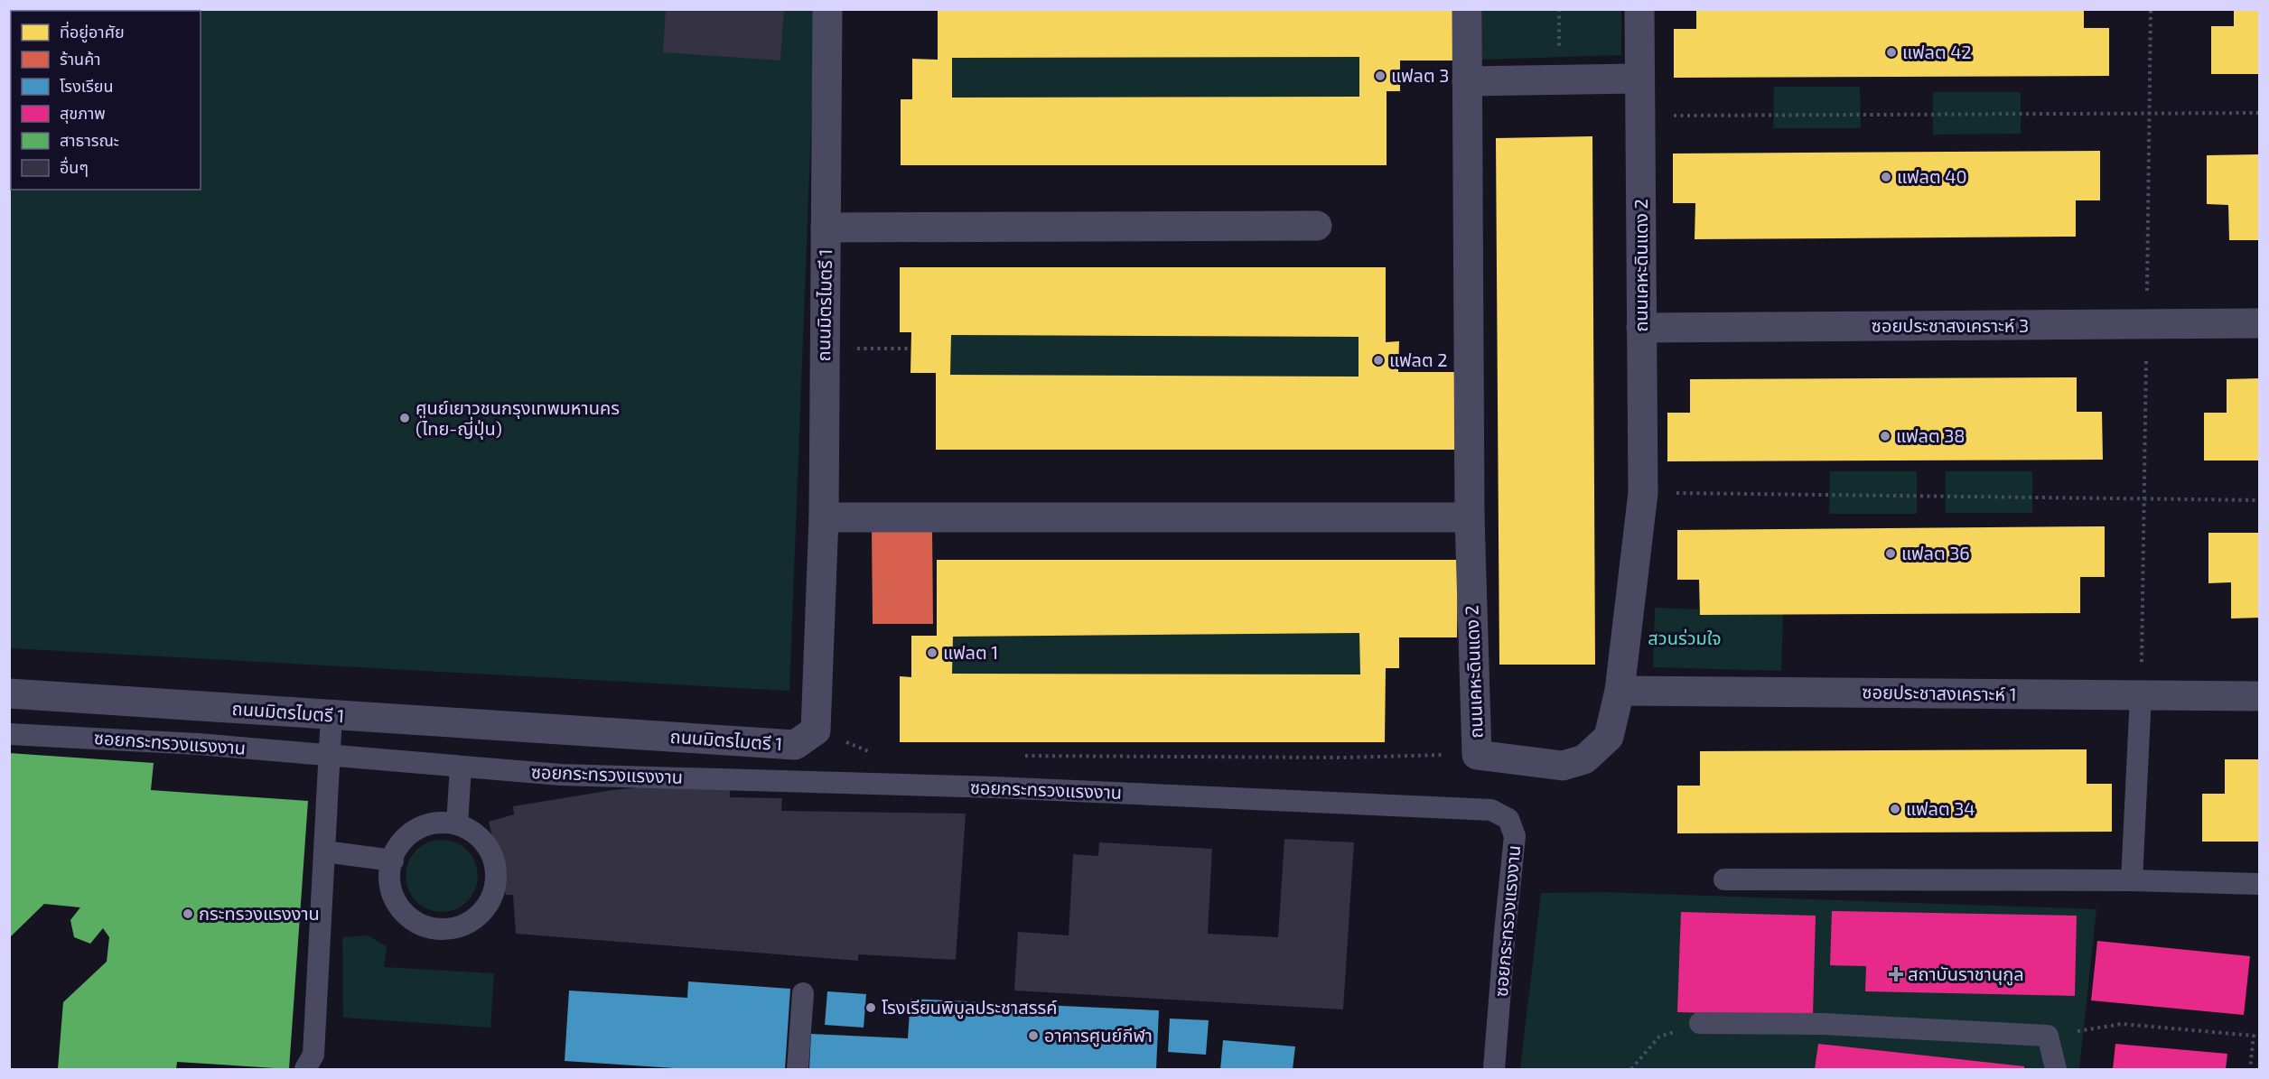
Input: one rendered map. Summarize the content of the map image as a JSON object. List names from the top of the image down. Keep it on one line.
{"streets":{"street":["ถนนเคหะดินแดง 2","ถนนมิตรไมตรี 1","ซอยประชาสงเคราะห์ 3","ซอยประชาสงเคราะห์ 1"],"lane":["ซอยกระทรวงแรงงาน"]},"crossings":[["ถนนเคหะดินแดง 2","ซอยประชาสงเคราะห์ 3"],["ถนนเคหะดินแดง 2","ซอยประชาสงเคราะห์ 1"]],"parks":["สวนร่วมใจ"],"places":{"other":["แฟลต 42","แฟลต 3","แฟลต 40","แฟลต 2","ศูนย์เยาวชนกรุงเทพมหานคร (ไทย-ญี่ปุ่น)","แฟลต 38","แฟลต 36","แฟลต 1","แฟลต 34","กระทรวงแรงงาน","โรงเรียนพิบูลประชาสรรค์","อาคารศูนย์กีฬา"],"health":["สถาบันราชานุกูล"]},"legend":["ที่อยู่อาศัย","ร้านค้า","โรงเรียน","สุขภาพ","สาธารณะ","อื่นๆ"]}
